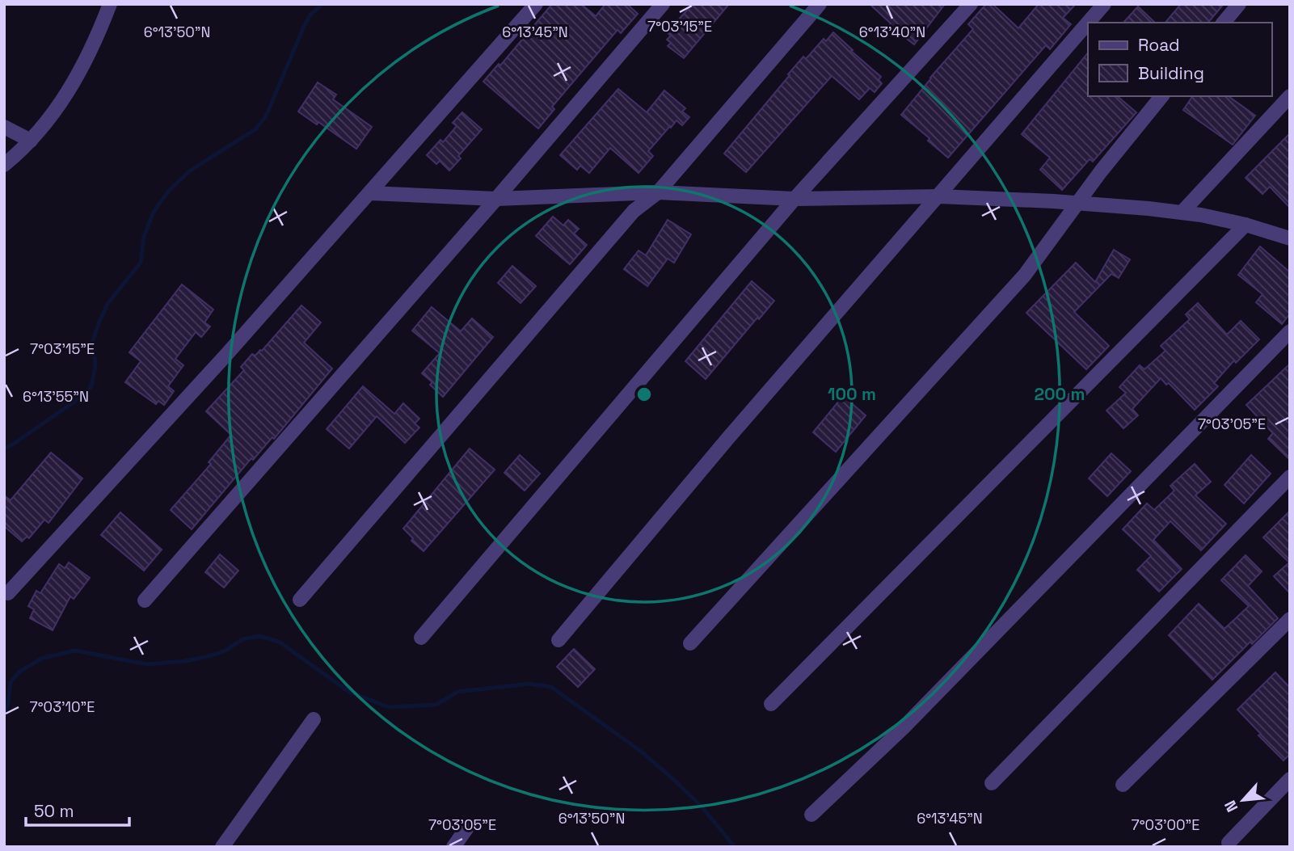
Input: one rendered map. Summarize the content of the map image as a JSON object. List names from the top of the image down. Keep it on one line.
{"legend":["Road","Building"],"scale_bar":"50 m","north":"bottom left","coordinates":["7°03'15\"E","6°13'50\"N","6°13'45\"N","6°13'40\"N","6°13'55\"N","7°03'05\"E","7°03'10\"E","7°03'00\"E"],"rings":["100 m","200 m"]}
